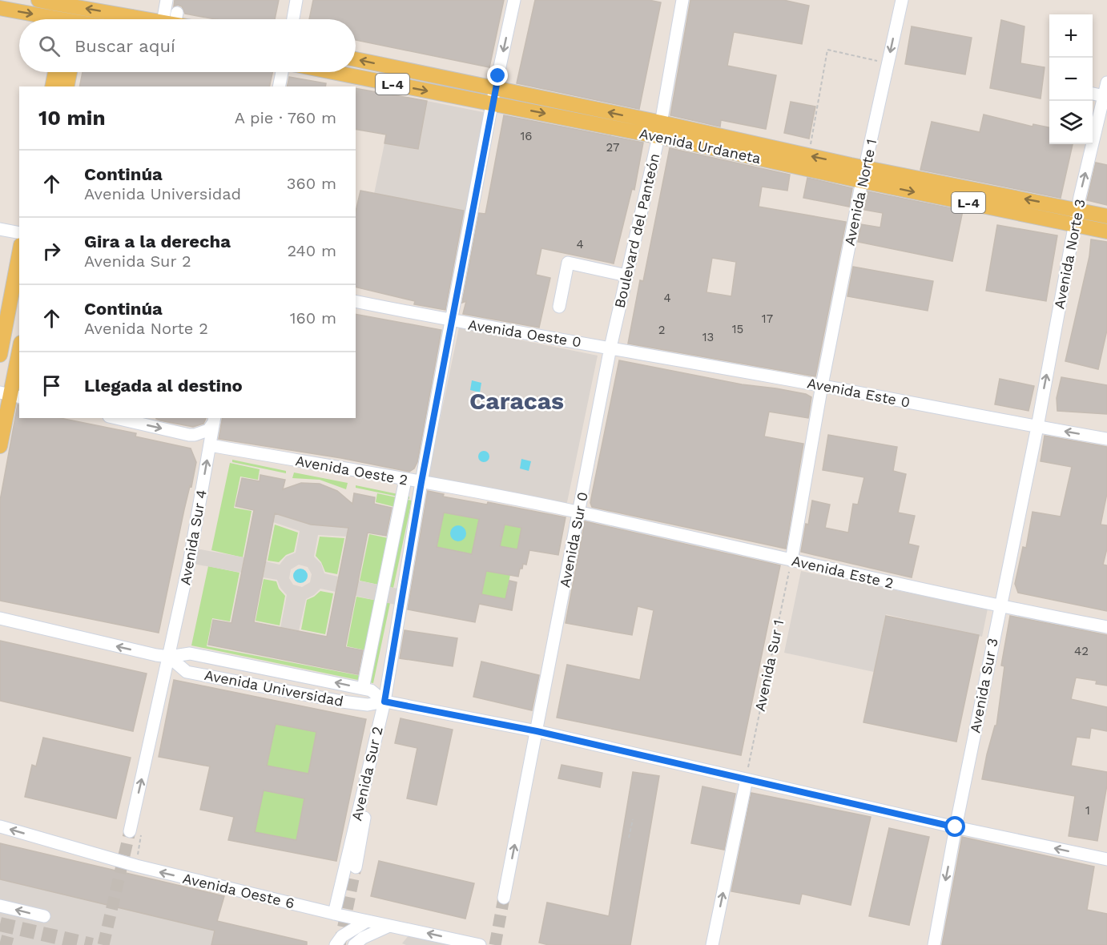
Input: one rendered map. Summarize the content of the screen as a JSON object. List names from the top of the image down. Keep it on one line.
{"streets":{"main road":["L-4","Avenida Urdaneta"],"street":["Avenida Norte 1","Boulevard del Panteón","Avenida Norte 3","Avenida Oeste 0","Avenida Este 0","Avenida Oeste 2","Avenida Sur 4","Avenida Sur 0","Avenida Este 2","Avenida Sur 3","Avenida Universidad","Avenida Sur 2","Avenida Oeste 6"],"path":["Avenida Sur 1"]},"crossings":[["Avenida Urdaneta","Avenida Norte 1"],["Avenida Urdaneta","Boulevard del Panteón"],["Avenida Urdaneta","Avenida Norte 3"],["Avenida Urdaneta","Avenida Sur 2"],["Avenida Norte 1","Avenida Este 0"],["Boulevard del Panteón","Avenida Oeste 0"],["Boulevard del Panteón","Avenida Este 0"],["Boulevard del Panteón","Avenida Sur 0"],["Avenida Norte 3","Avenida Este 0"],["Avenida Norte 3","Avenida Sur 3"],["Avenida Oeste 0","Avenida Este 0"],["Avenida Oeste 0","Avenida Sur 0"],["Avenida Oeste 0","Avenida Sur 2"],["Avenida Este 0","Avenida Sur 0"],["Avenida Este 0","Avenida Sur 3"],["Avenida Oeste 2","Avenida Sur 4"],["Avenida Oeste 2","Avenida Sur 0"],["Avenida Oeste 2","Avenida Este 2"],["Avenida Oeste 2","Avenida Sur 2"],["Avenida Sur 4","Avenida Universidad"],["Avenida Sur 0","Avenida Este 2"],["Avenida Sur 0","Avenida Universidad"],["Avenida Este 2","Avenida Sur 1"],["Avenida Este 2","Avenida Sur 3"],["Avenida Sur 1","Avenida Universidad"],["Avenida Sur 3","Avenida Universidad"],["Avenida Universidad","Avenida Sur 2"],["Avenida Sur 2","Avenida Oeste 6"]],"one_way":["Avenida Norte 3","Avenida Sur 4","Avenida Oeste 6"],"districts":["Caracas"],"house_numbers":["16","27","4","4","17","15","2","13","42","1"],"page":{"map_buttons":["+","−"],"search":"Buscar aquí","heading":["10 min","A pie · 760 m"],"list":[["Continúa","Avenida Universidad","360 m"],["Gira a la derecha","Avenida Sur 2","240 m"],["Continúa","Avenida Norte 2","160 m"],"Llegada al destino"]}}
